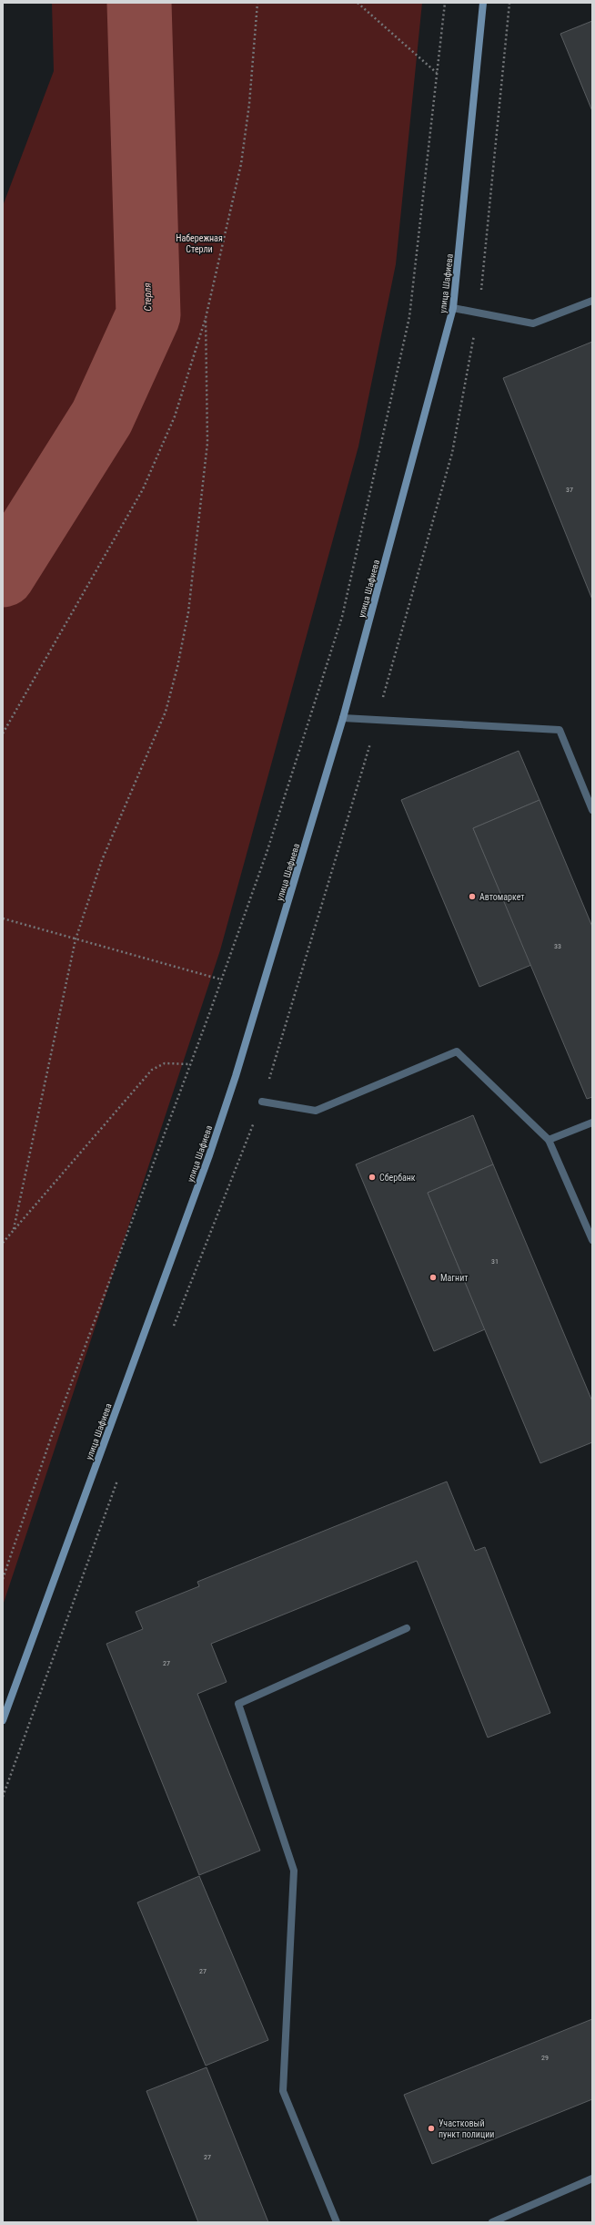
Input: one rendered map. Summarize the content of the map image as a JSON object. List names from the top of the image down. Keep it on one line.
{"streets":{"street":["улица Шафиева"]},"water":["Стерля"],"parks":["Набережная Стерли"],"places":["Автомаркет","Сбербанк","Магнит","Участковый пункт полиции"],"house_numbers":["37","33","31","27","27","29","27"]}
